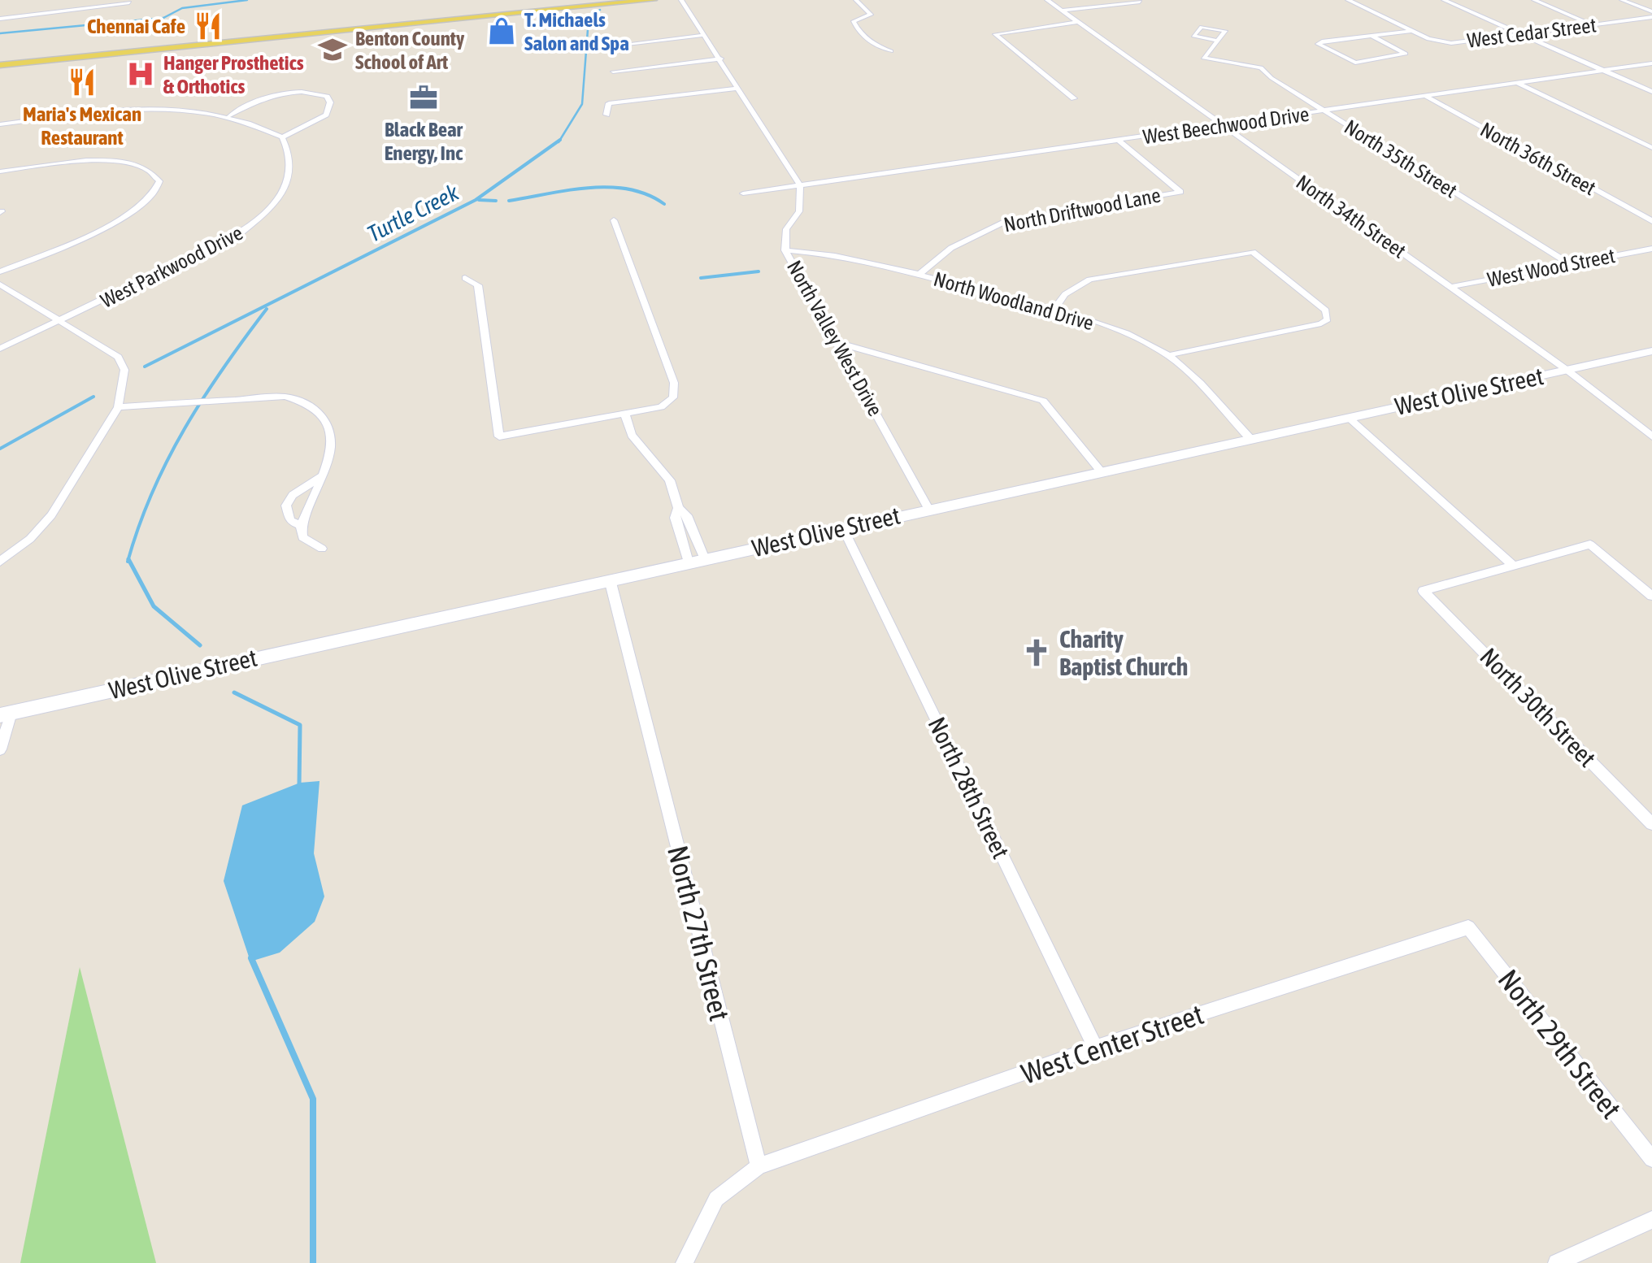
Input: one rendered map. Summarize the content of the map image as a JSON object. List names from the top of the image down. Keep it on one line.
{"streets":{"main road":["West Olive Street"],"street":["West Cedar Street","West Beechwood Drive","North 35th Street","North 36th Street","North Driftwood Lane","North 34th Street","West Parkwood Drive","West Wood Street","North Woodland Drive","North Valley West Drive","North 30th Street","North 28th Street","North 27th Street","West Center Street","North 29th Street"]},"crossings":[["West Beechwood Drive","North 35th Street"],["West Beechwood Drive","North 36th Street"],["West Beechwood Drive","North Driftwood Lane"],["West Beechwood Drive","North 34th Street"],["West Beechwood Drive","North Valley West Drive"],["North 35th Street","West Wood Street"],["North Driftwood Lane","North Woodland Drive"],["North 34th Street","West Wood Street"],["North 34th Street","West Olive Street"],["North Woodland Drive","North Valley West Drive"],["North Woodland Drive","West Olive Street"],["North Valley West Drive","West Olive Street"],["West Olive Street","North 28th Street"],["West Olive Street","North 27th Street"],["North 28th Street","West Center Street"],["North 27th Street","West Center Street"],["West Center Street","North 29th Street"]],"water":["Turtle Creek"],"places":{"restaurant":["Chennai Cafe","Maria's Mexican Restaurant"],"shop":["T. Michaels Salon and Spa"],"school or university":["Benton County School of Art"],"hospital":["Hanger Prosthetics & Orthotics"],"office":["Black Bear Energy, Inc"],"church":["Charity Baptist Church"]}}
